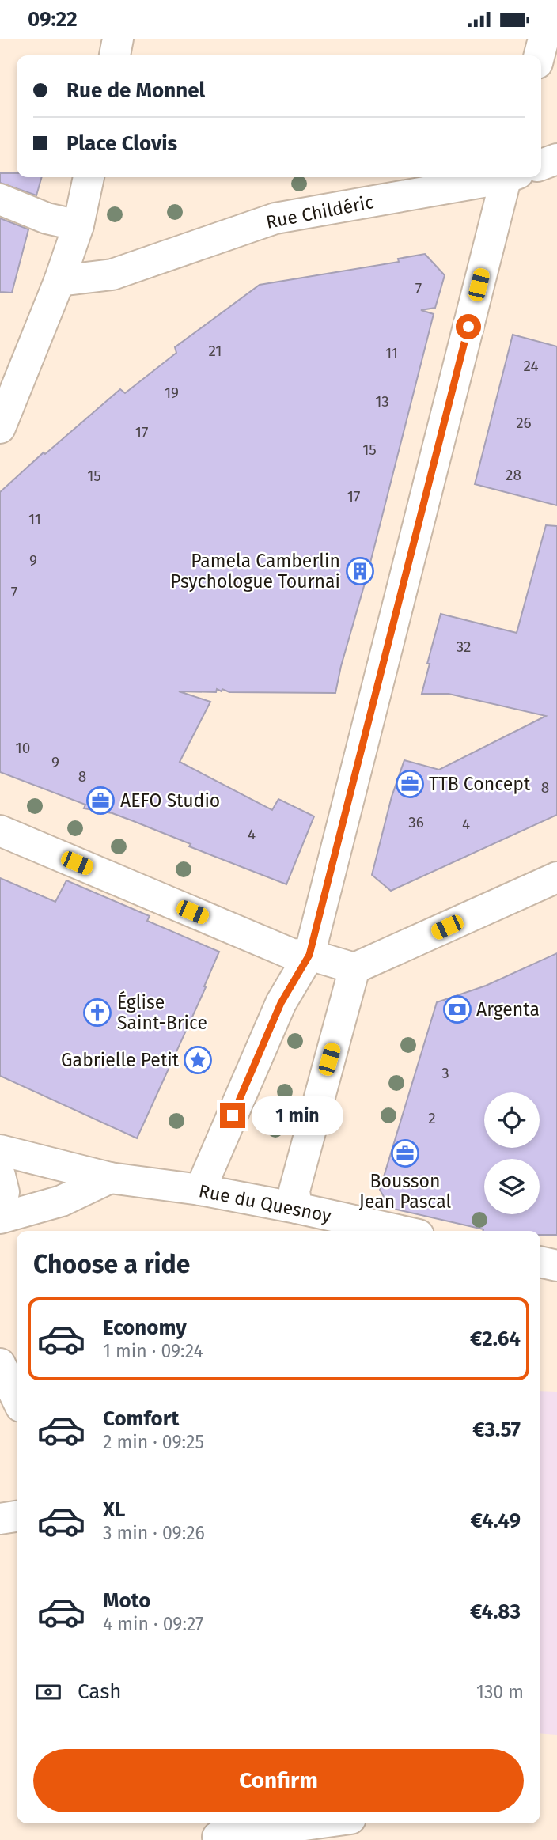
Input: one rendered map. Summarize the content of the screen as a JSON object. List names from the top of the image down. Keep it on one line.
{"streets":{"street":["Rue Childéric","Rue du Quesnoy"]},"places":{"building":["Pamela Camberlin Psychologue Tournai"],"office":["TTB Concept","AEFO Studio","Bousson Jean Pascal"],"bank":["Argenta"],"church":["Église Saint-Brice"],"place":["Gabrielle Petit"]},"house_numbers":["7","21","11","24","19","13","26","17","15","28","15","17","11","9","7","32","10","9","8","8","36","4","4","3","2"],"page":{"status":"09:22","banner":["Rue de Monnel","Place Clovis"],"bubble":"1 min","heading":"Choose a ride","list":[{"name":"Economy","note":"1 min · 09:24","value":"€2.64"},{"name":"Comfort","note":"2 min · 09:25","value":"€3.57"},{"name":"XL","note":"3 min · 09:26","value":"€4.49"},{"name":"Moto","note":"4 min · 09:27","value":"€4.83"}],"pay":["Cash","130 m"],"buttons":"Confirm"}}
